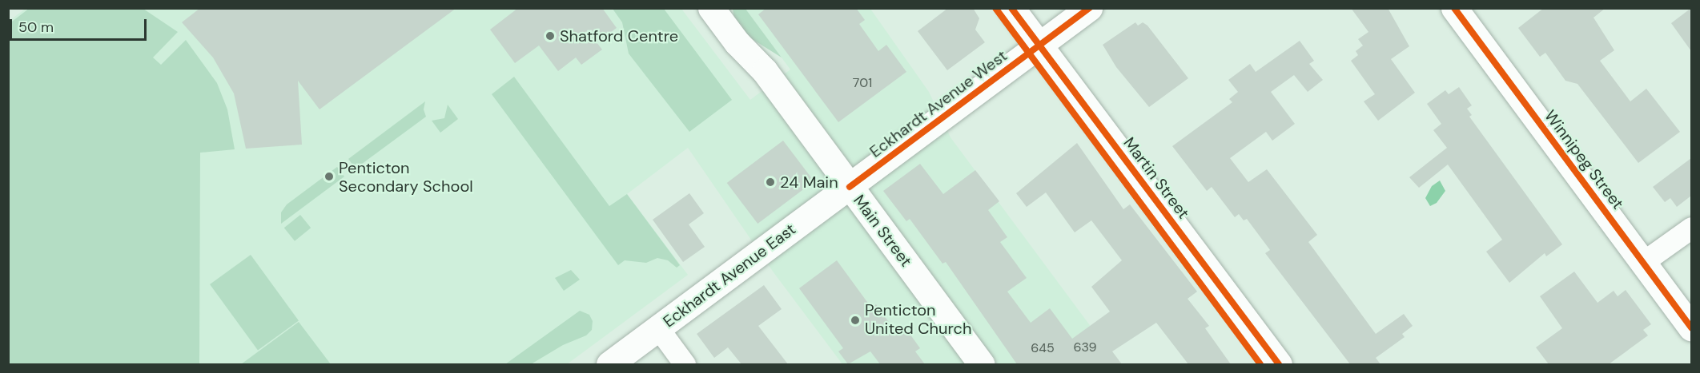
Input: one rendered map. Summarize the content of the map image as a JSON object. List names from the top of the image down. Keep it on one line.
{"streets":{"main road":["Eckhardt Avenue West","Winnipeg Street","Martin Street","Main Street","Eckhardt Avenue East"]},"crossings":[["Eckhardt Avenue West","Martin Street"],["Eckhardt Avenue West","Main Street"],["Eckhardt Avenue West","Eckhardt Avenue East"],["Main Street","Eckhardt Avenue East"]],"places":["Shatford Centre","Penticton Secondary School","24 Main","Penticton United Church"],"house_numbers":["701","639","645"],"scale_bar":"50 m"}
